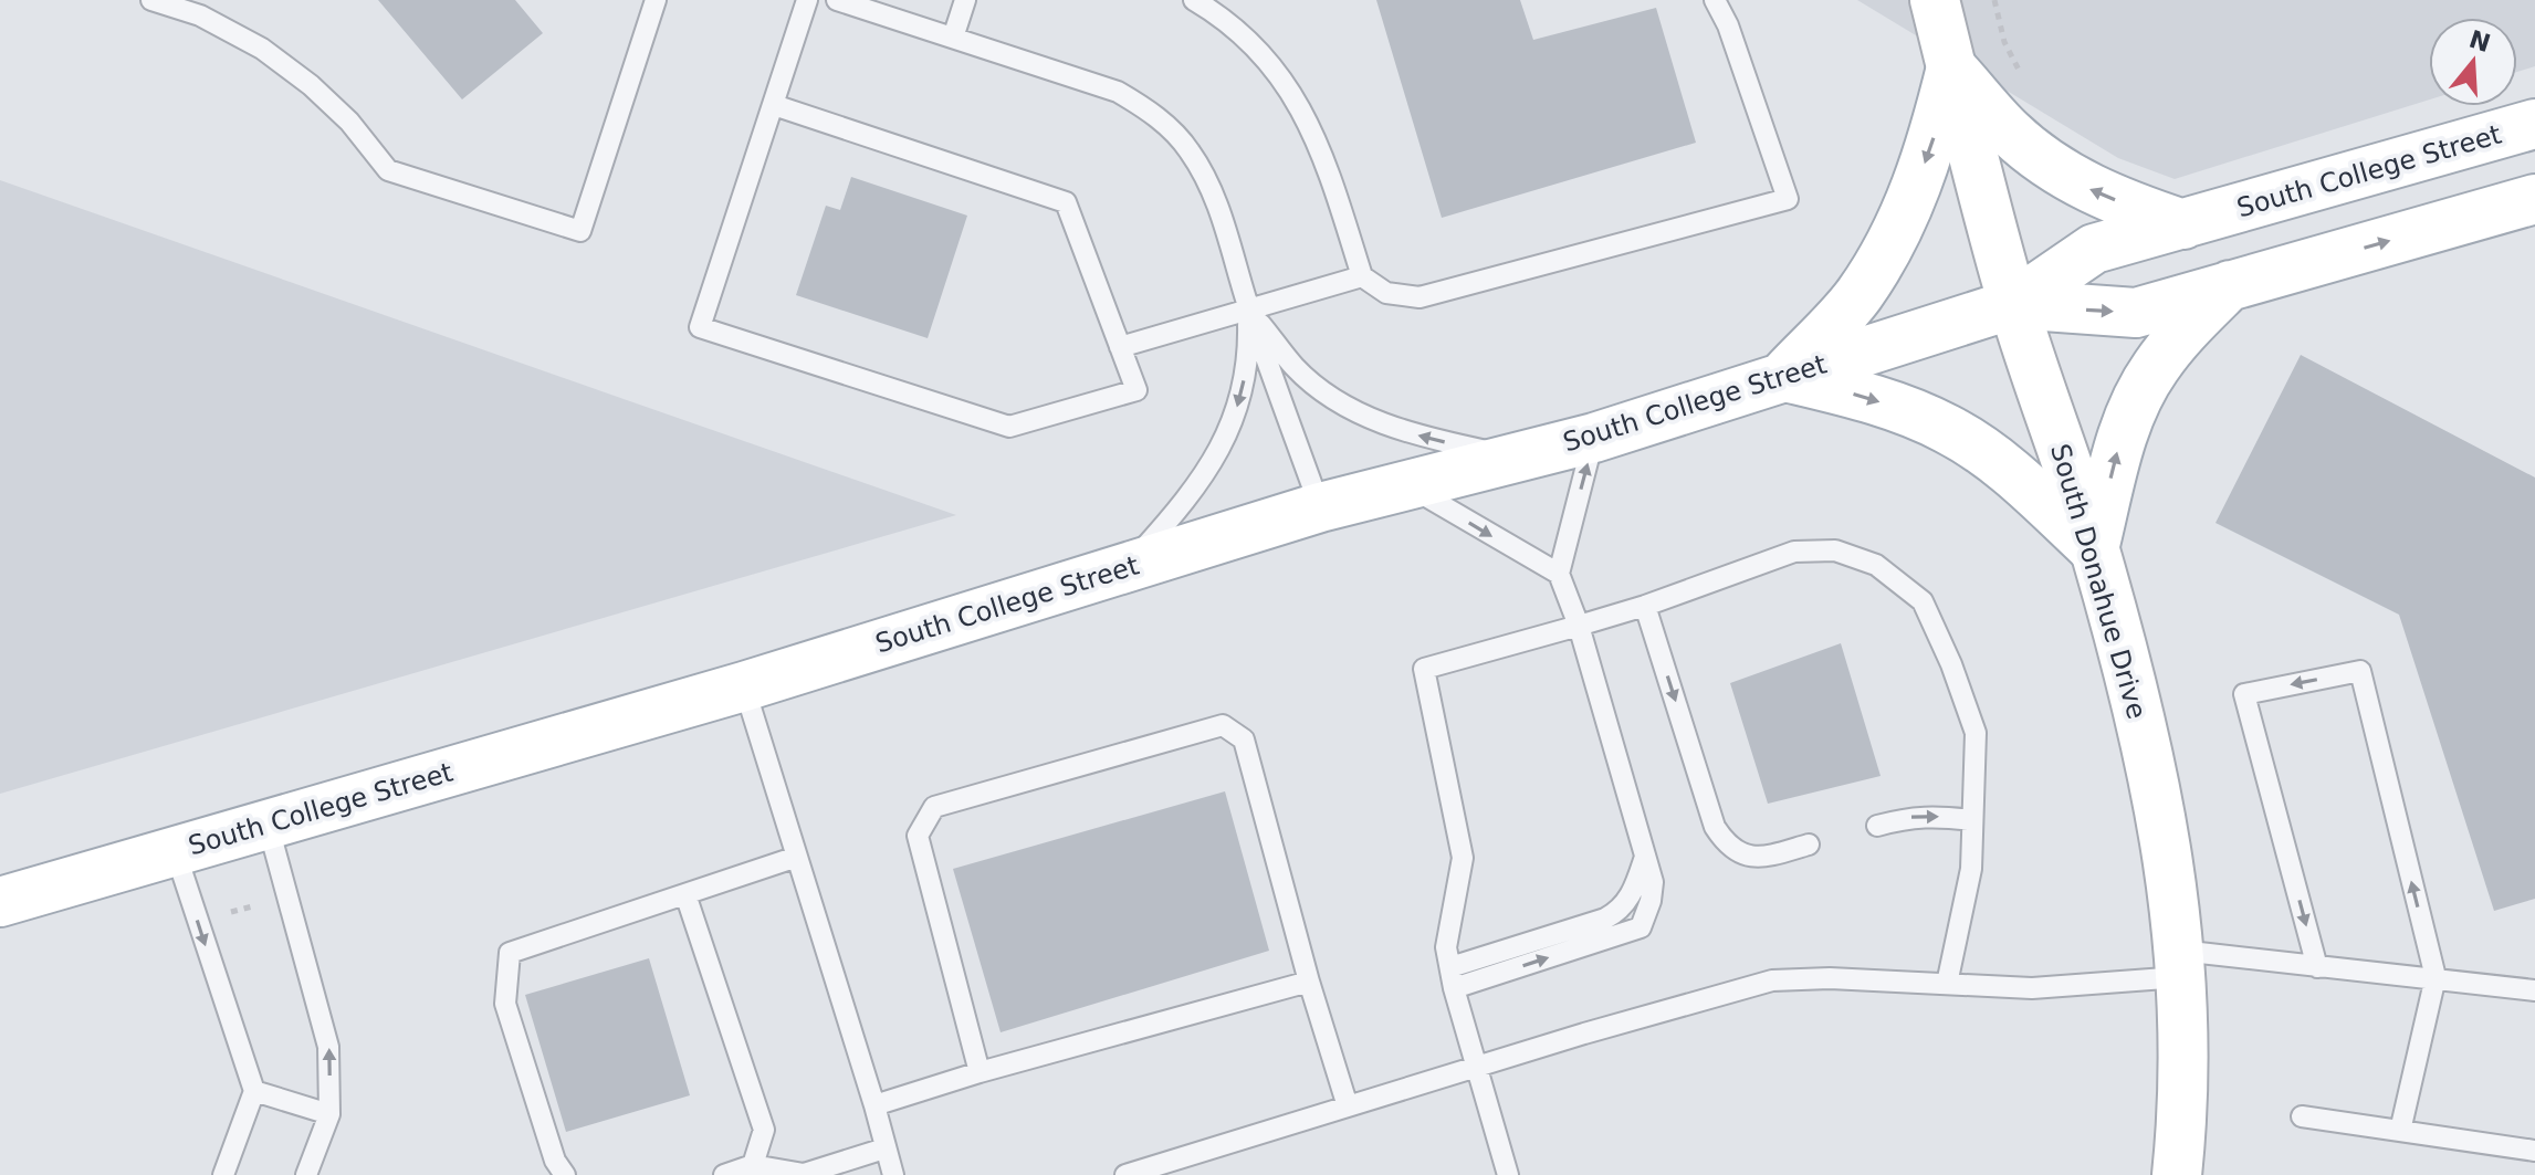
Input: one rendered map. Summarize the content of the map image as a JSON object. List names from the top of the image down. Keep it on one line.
{"streets":{"main road":["South College Street","South Donahue Drive"]},"crossings":[["South College Street","South Donahue Drive"]],"north":"top"}
